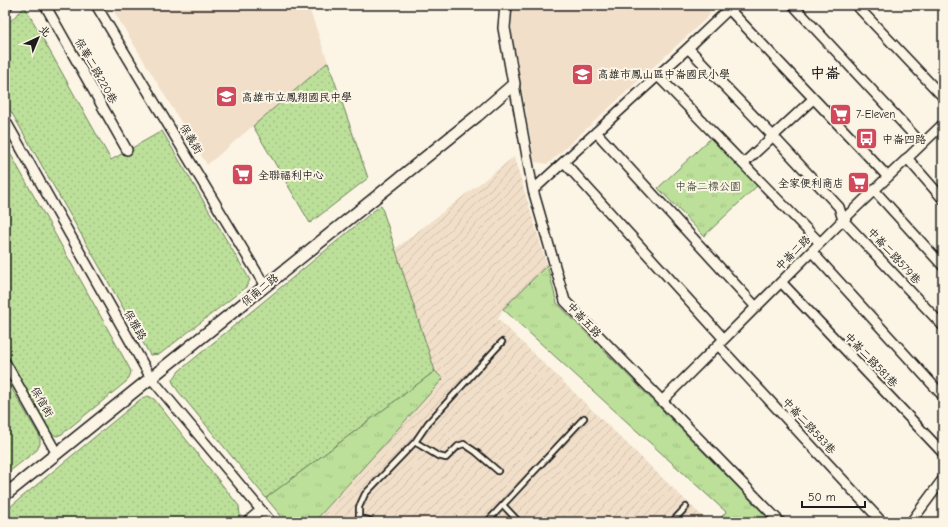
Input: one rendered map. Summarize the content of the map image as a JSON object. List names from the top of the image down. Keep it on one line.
{"streets":{"street":["保華二路220巷","保義街","中崙二路","中崙二路579巷","保南二路","中崙五路","保雅路","中崙二路581巷","保信街","中崙二路583巷"]},"crossings":[["保義街","保南二路"],["中崙二路","中崙二路579巷"],["中崙二路","中崙五路"],["中崙二路","中崙二路581巷"],["中崙二路","中崙二路583巷"],["保南二路","中崙五路"],["保南二路","保雅路"],["保南二路","保信街"]],"districts":["中崙"],"parks":["中崙二標公園"],"places":{"school or university":["高雄市鳳山區中崙國民小學","高雄市立鳳翔國民中學"],"supermarket":["7-Eleven","全聯福利中心","全家便利商店"],"bus stop":["中崙四路"]},"scale_bar":"50 m","north":"top right"}
